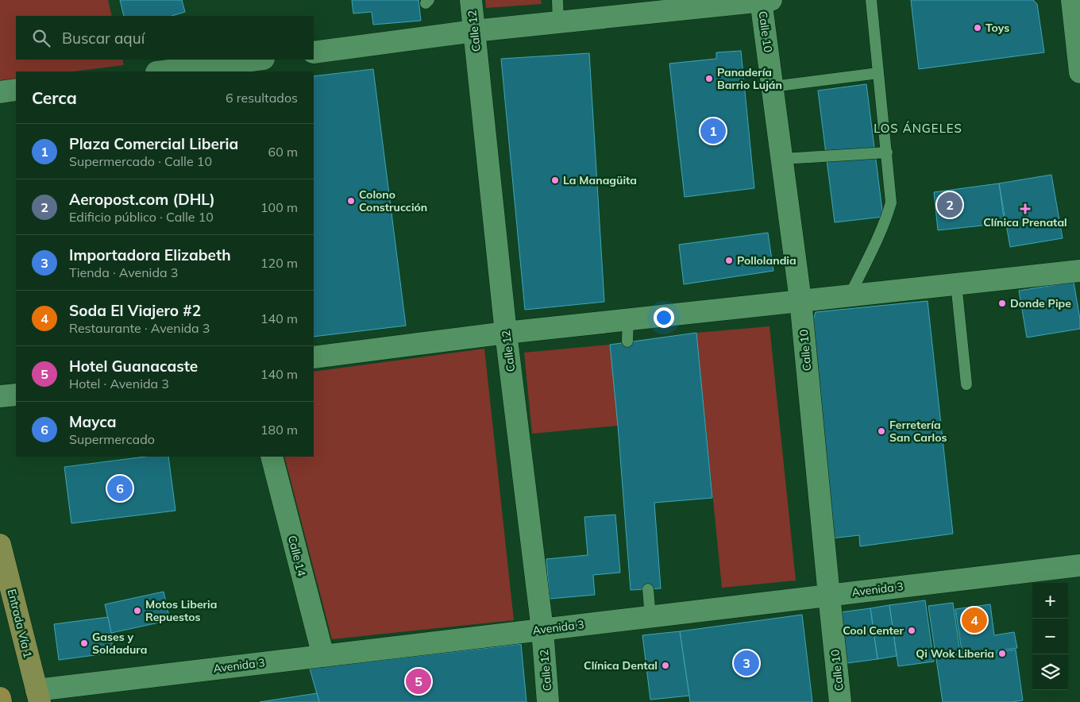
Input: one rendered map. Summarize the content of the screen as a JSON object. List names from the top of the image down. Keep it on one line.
{"streets":{"main road":["Entrada Vía 1"],"street":["Calle 12","Calle 10","Calle 14","Avenida 3"]},"crossings":[["Calle 12","Avenida 3"],["Calle 10","Avenida 3"],["Calle 14","Avenida 3"],["Avenida 3","Entrada Vía 1"]],"districts":["LOS ÁNGELES"],"places":{"other":["Toys","Panadería Barrio Luján","La Managüita","Colono Construcción","Pollolandia","Donde Pipe","Ferretería San Carlos","Motos Liberia Repuestos","Cool Center","Gases y Soldadura","Qi Wok Liberia","Clínica Dental"],"health":["Clínica Prenatal"]},"page":{"search":"Buscar aquí","heading":["Cerca","6 resultados"],"pins":["1","2","6","4","3","5"],"list":[{"mark":"1","name":"Plaza Comercial Liberia","note":"Supermercado · Calle 10","value":"60 m"},{"mark":"2","name":"Aeropost.com (DHL)","note":"Edificio público · Calle 10","value":"100 m"},{"mark":"3","name":"Importadora Elizabeth","note":"Tienda · Avenida 3","value":"120 m"},{"mark":"4","name":"Soda El Viajero #2","note":"Restaurante · Avenida 3","value":"140 m"},{"mark":"5","name":"Hotel Guanacaste","note":"Hotel · Avenida 3","value":"140 m"},{"mark":"6","name":"Mayca","note":"Supermercado","value":"180 m"}],"map_buttons":["+","−"]}}
